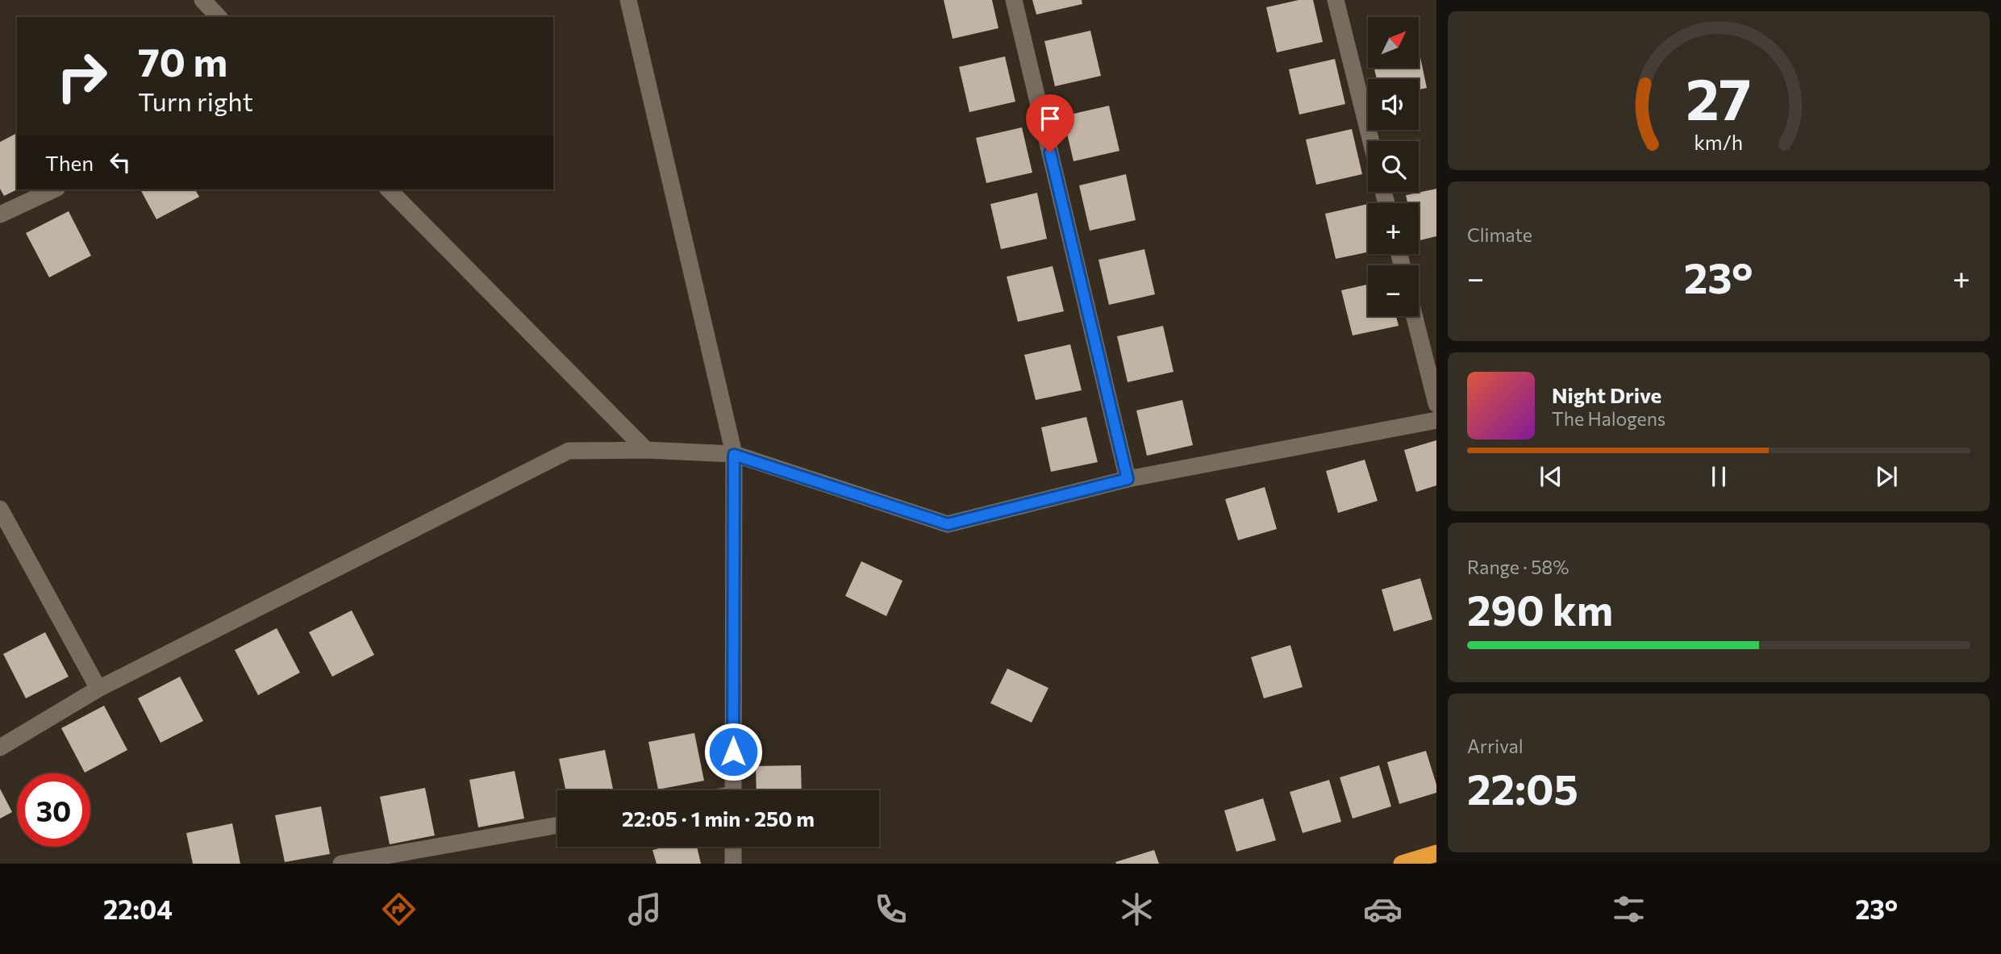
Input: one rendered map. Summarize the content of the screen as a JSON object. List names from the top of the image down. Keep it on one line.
{"north":"top right","page":{"map_buttons":["+","−"],"turn":["70 m","Turn right"],"then":"Then","tile":["Climate",["Range · 58%","290 km"],["Arrival","22:05"]],"heat":["−","23°","+"],"song":["Night Drive","The Halogens"],"limit":"30","trip":"22:05 · 1 min · 250 m","tabs":["22:04","23°"],"gauge":["27","km/h"]}}
